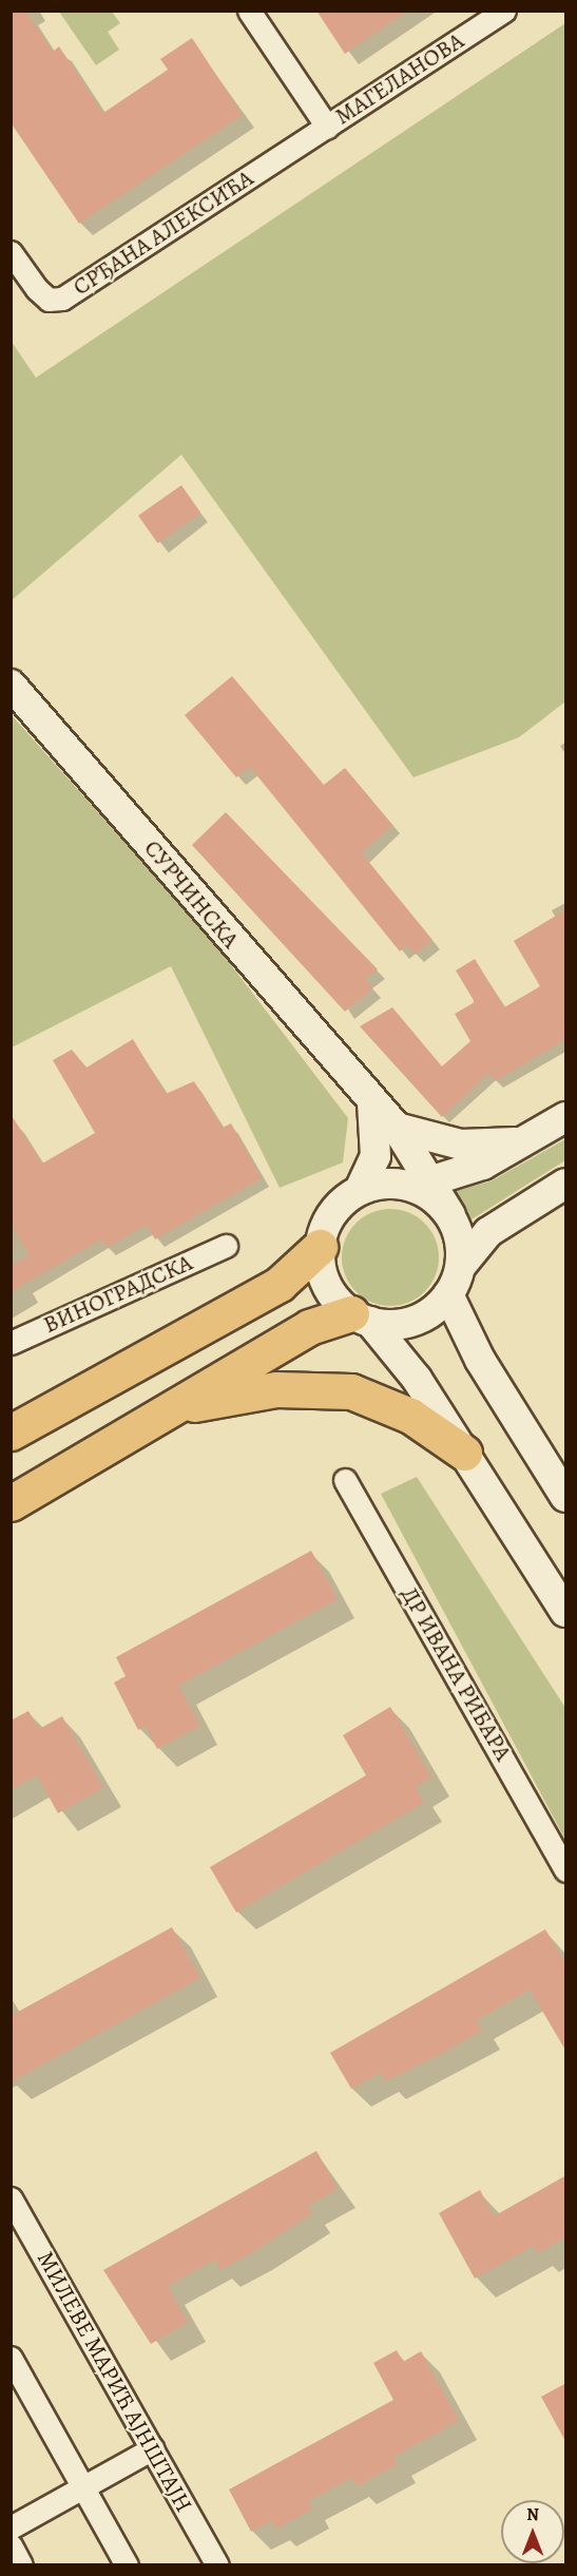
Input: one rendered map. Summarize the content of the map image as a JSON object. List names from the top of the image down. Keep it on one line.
{"streets":{"main road":["СУРЧИНСКА"],"street":["МАГЕЛАНОВА","СРЂАНА АЛЕКСИЋА","ВИНОГРАДСКА","ДР ИВАНА РИБАРА","МИЛЕВЕ МАРИЋ АЈНШТАЈН"]},"crossings":[["МАГЕЛАНОВА","СРЂАНА АЛЕКСИЋА"]],"north":"top"}
